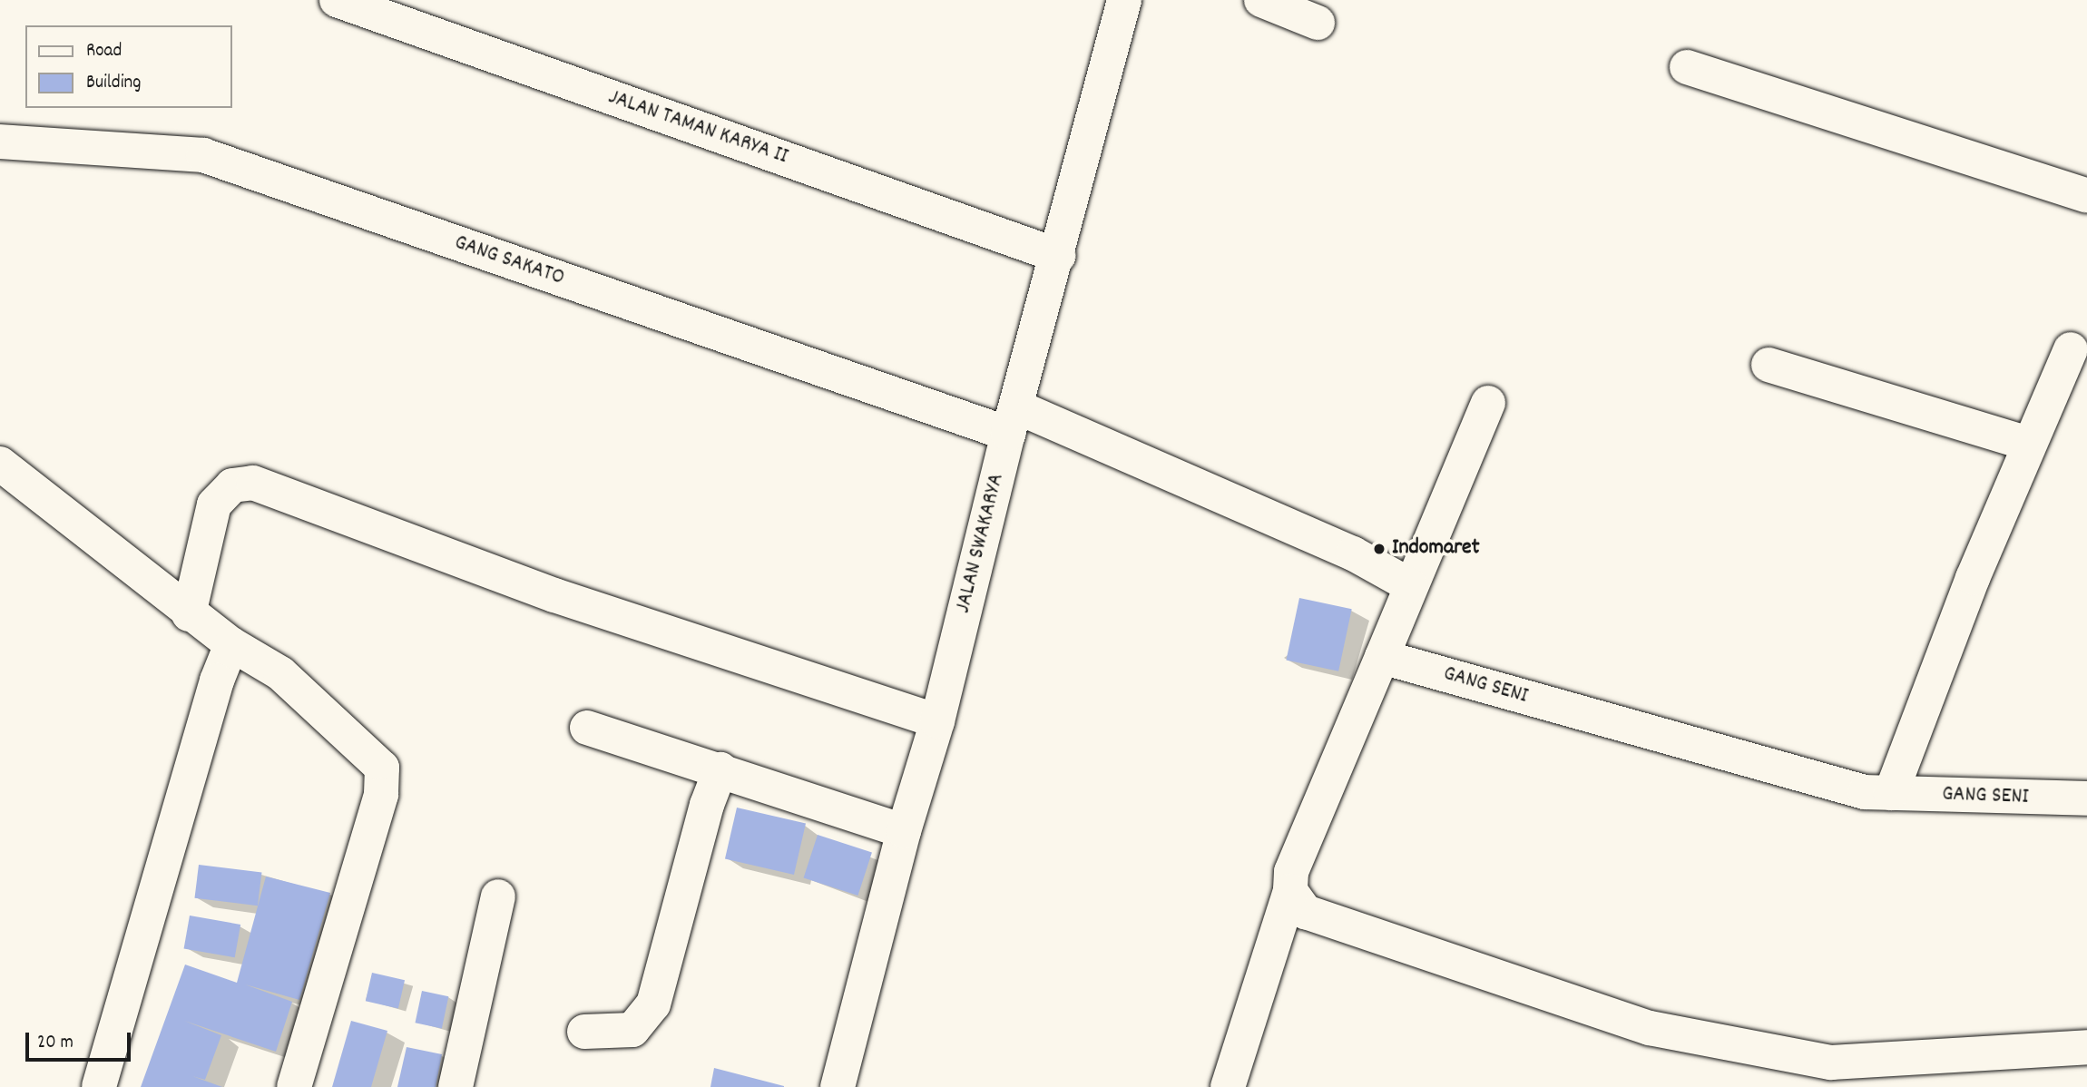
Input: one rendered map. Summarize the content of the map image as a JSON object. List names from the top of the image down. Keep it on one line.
{"streets":{"street":["JALAN TAMAN KARYA II","GANG SAKATO","JALAN SWAKARYA","GANG SENI"]},"crossings":[["JALAN TAMAN KARYA II","JALAN SWAKARYA"],["GANG SAKATO","JALAN SWAKARYA"]],"places":["Indomaret"],"legend":["Road","Building"],"scale_bar":"20 m"}
